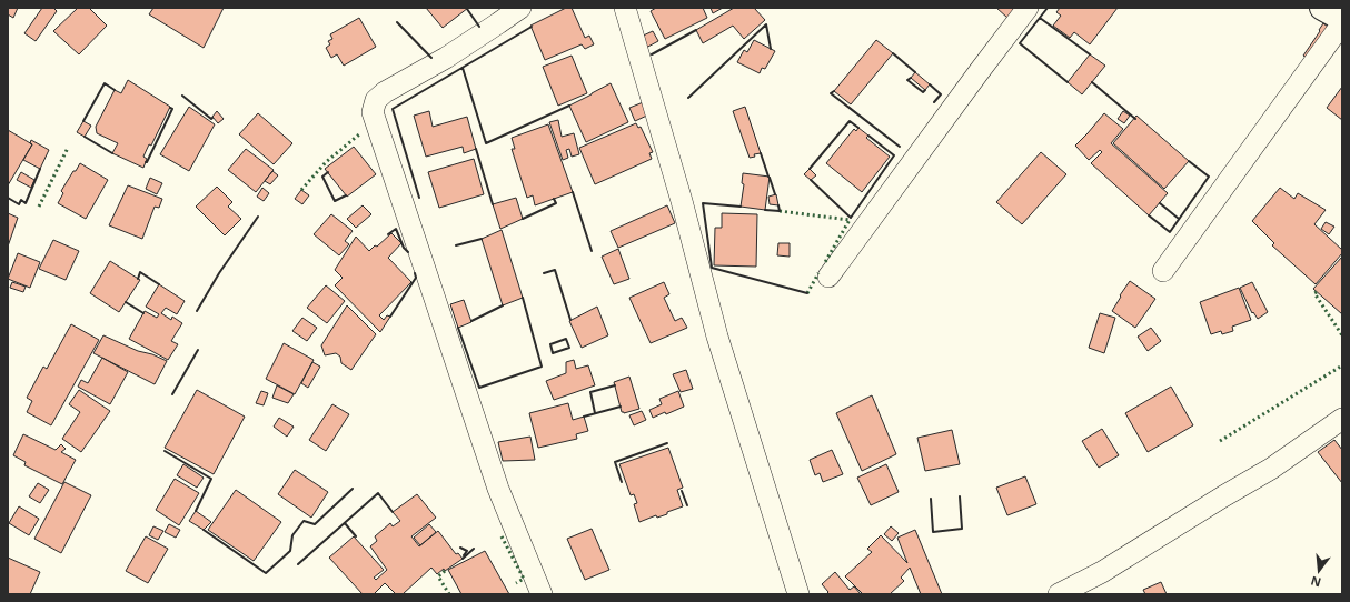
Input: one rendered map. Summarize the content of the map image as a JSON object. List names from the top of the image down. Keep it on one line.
{"north":"bottom"}
